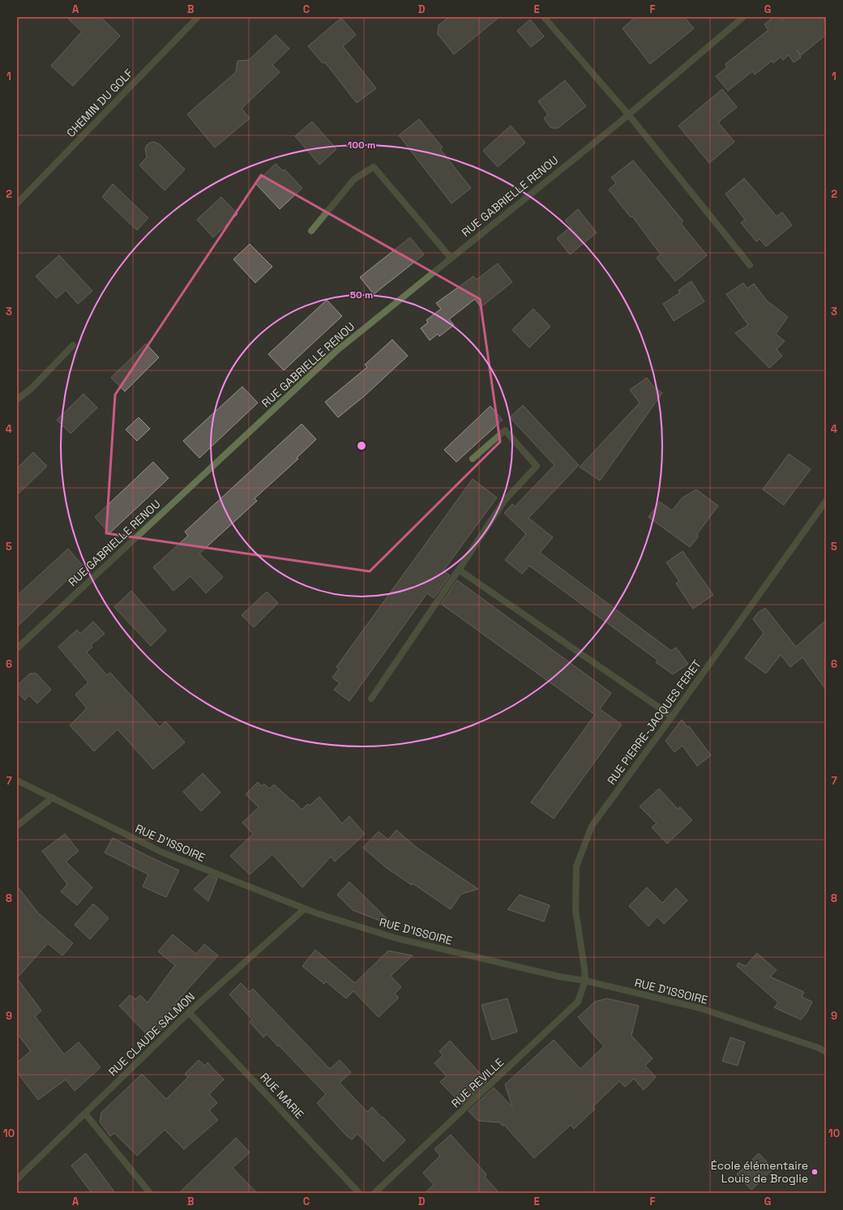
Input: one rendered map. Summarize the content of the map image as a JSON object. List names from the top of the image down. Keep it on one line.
{"streets":{"street":["CHEMIN DU GOLF","RUE GABRIELLE RENOU","RUE PIERRE-JACQUES FERET","RUE D'ISSOIRE","RUE CLAUDE SALMON","RUE REVILLE","RUE MARIE"]},"crossings":[["RUE PIERRE-JACQUES FERET","RUE D'ISSOIRE"],["RUE PIERRE-JACQUES FERET","RUE REVILLE"],["RUE D'ISSOIRE","RUE CLAUDE SALMON"],["RUE D'ISSOIRE","RUE REVILLE"],["RUE CLAUDE SALMON","RUE MARIE"]],"places":["École élémentaire Louis de Broglie"],"grid":{"columns":["A","B","C","D","E","F","G"],"rows":["1","2","3","4","5","6","7","8","9","10"]},"rings":["100 m","50 m"]}
